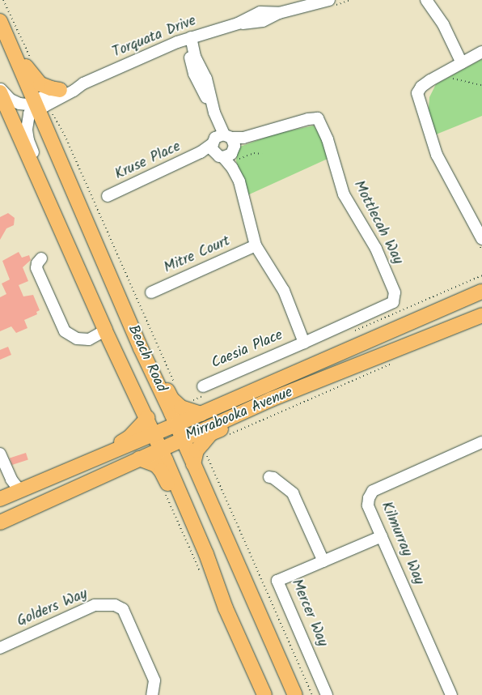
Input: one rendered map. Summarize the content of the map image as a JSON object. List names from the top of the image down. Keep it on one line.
{"streets":{"main road":["Beach Road","Mirrabooka Avenue"],"street":["Torquata Drive","Kruse Place","Mottlecah Way","Mitre Court","Caesia Place","Kilmurray Way","Golders Way","Mercer Way"]},"crossings":[["Torquata Drive","Beach Road"],["Kruse Place","Mottlecah Way"],["Mottlecah Way","Caesia Place"],["Beach Road","Mirrabooka Avenue"],["Kilmurray Way","Mercer Way"]]}
